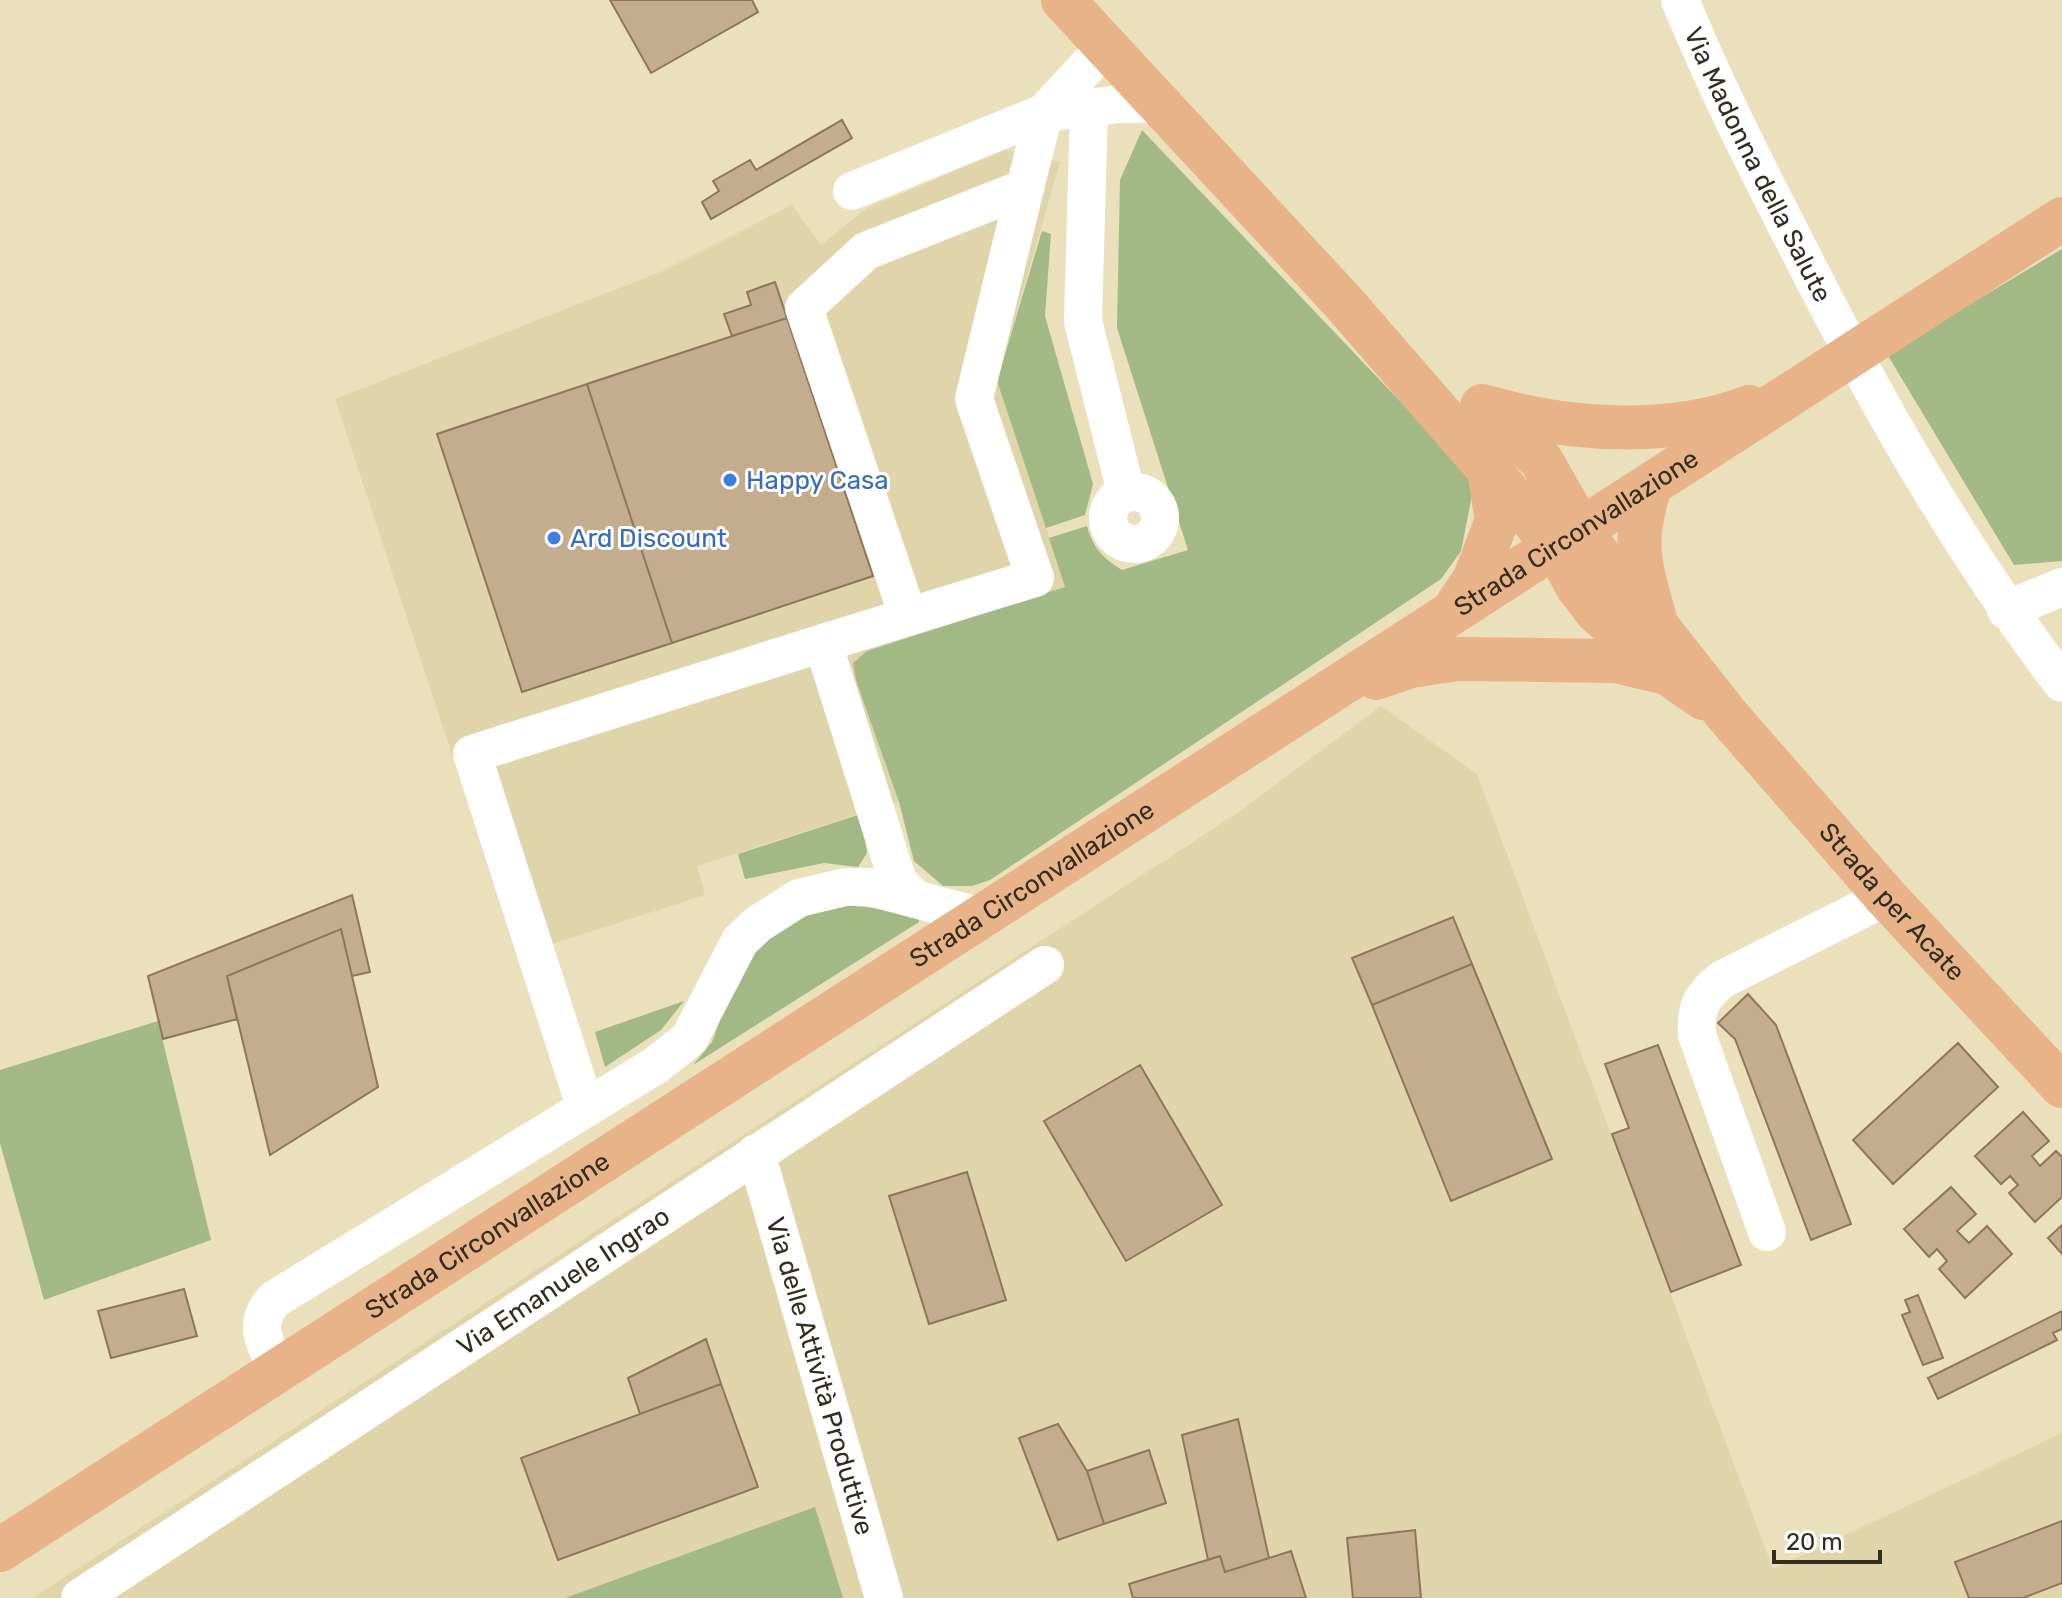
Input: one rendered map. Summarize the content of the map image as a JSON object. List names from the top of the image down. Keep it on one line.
{"streets":{"main road":["Strada Circonvallazione","Strada per Acate"],"street":["Via Madonna della Salute","Via Emanuele Ingrao","Via delle Attività Produttive"]},"crossings":[["Via Emanuele Ingrao","Via delle Attività Produttive"]],"places":["Happy Casa","Ard Discount"],"scale_bar":"20 m"}
